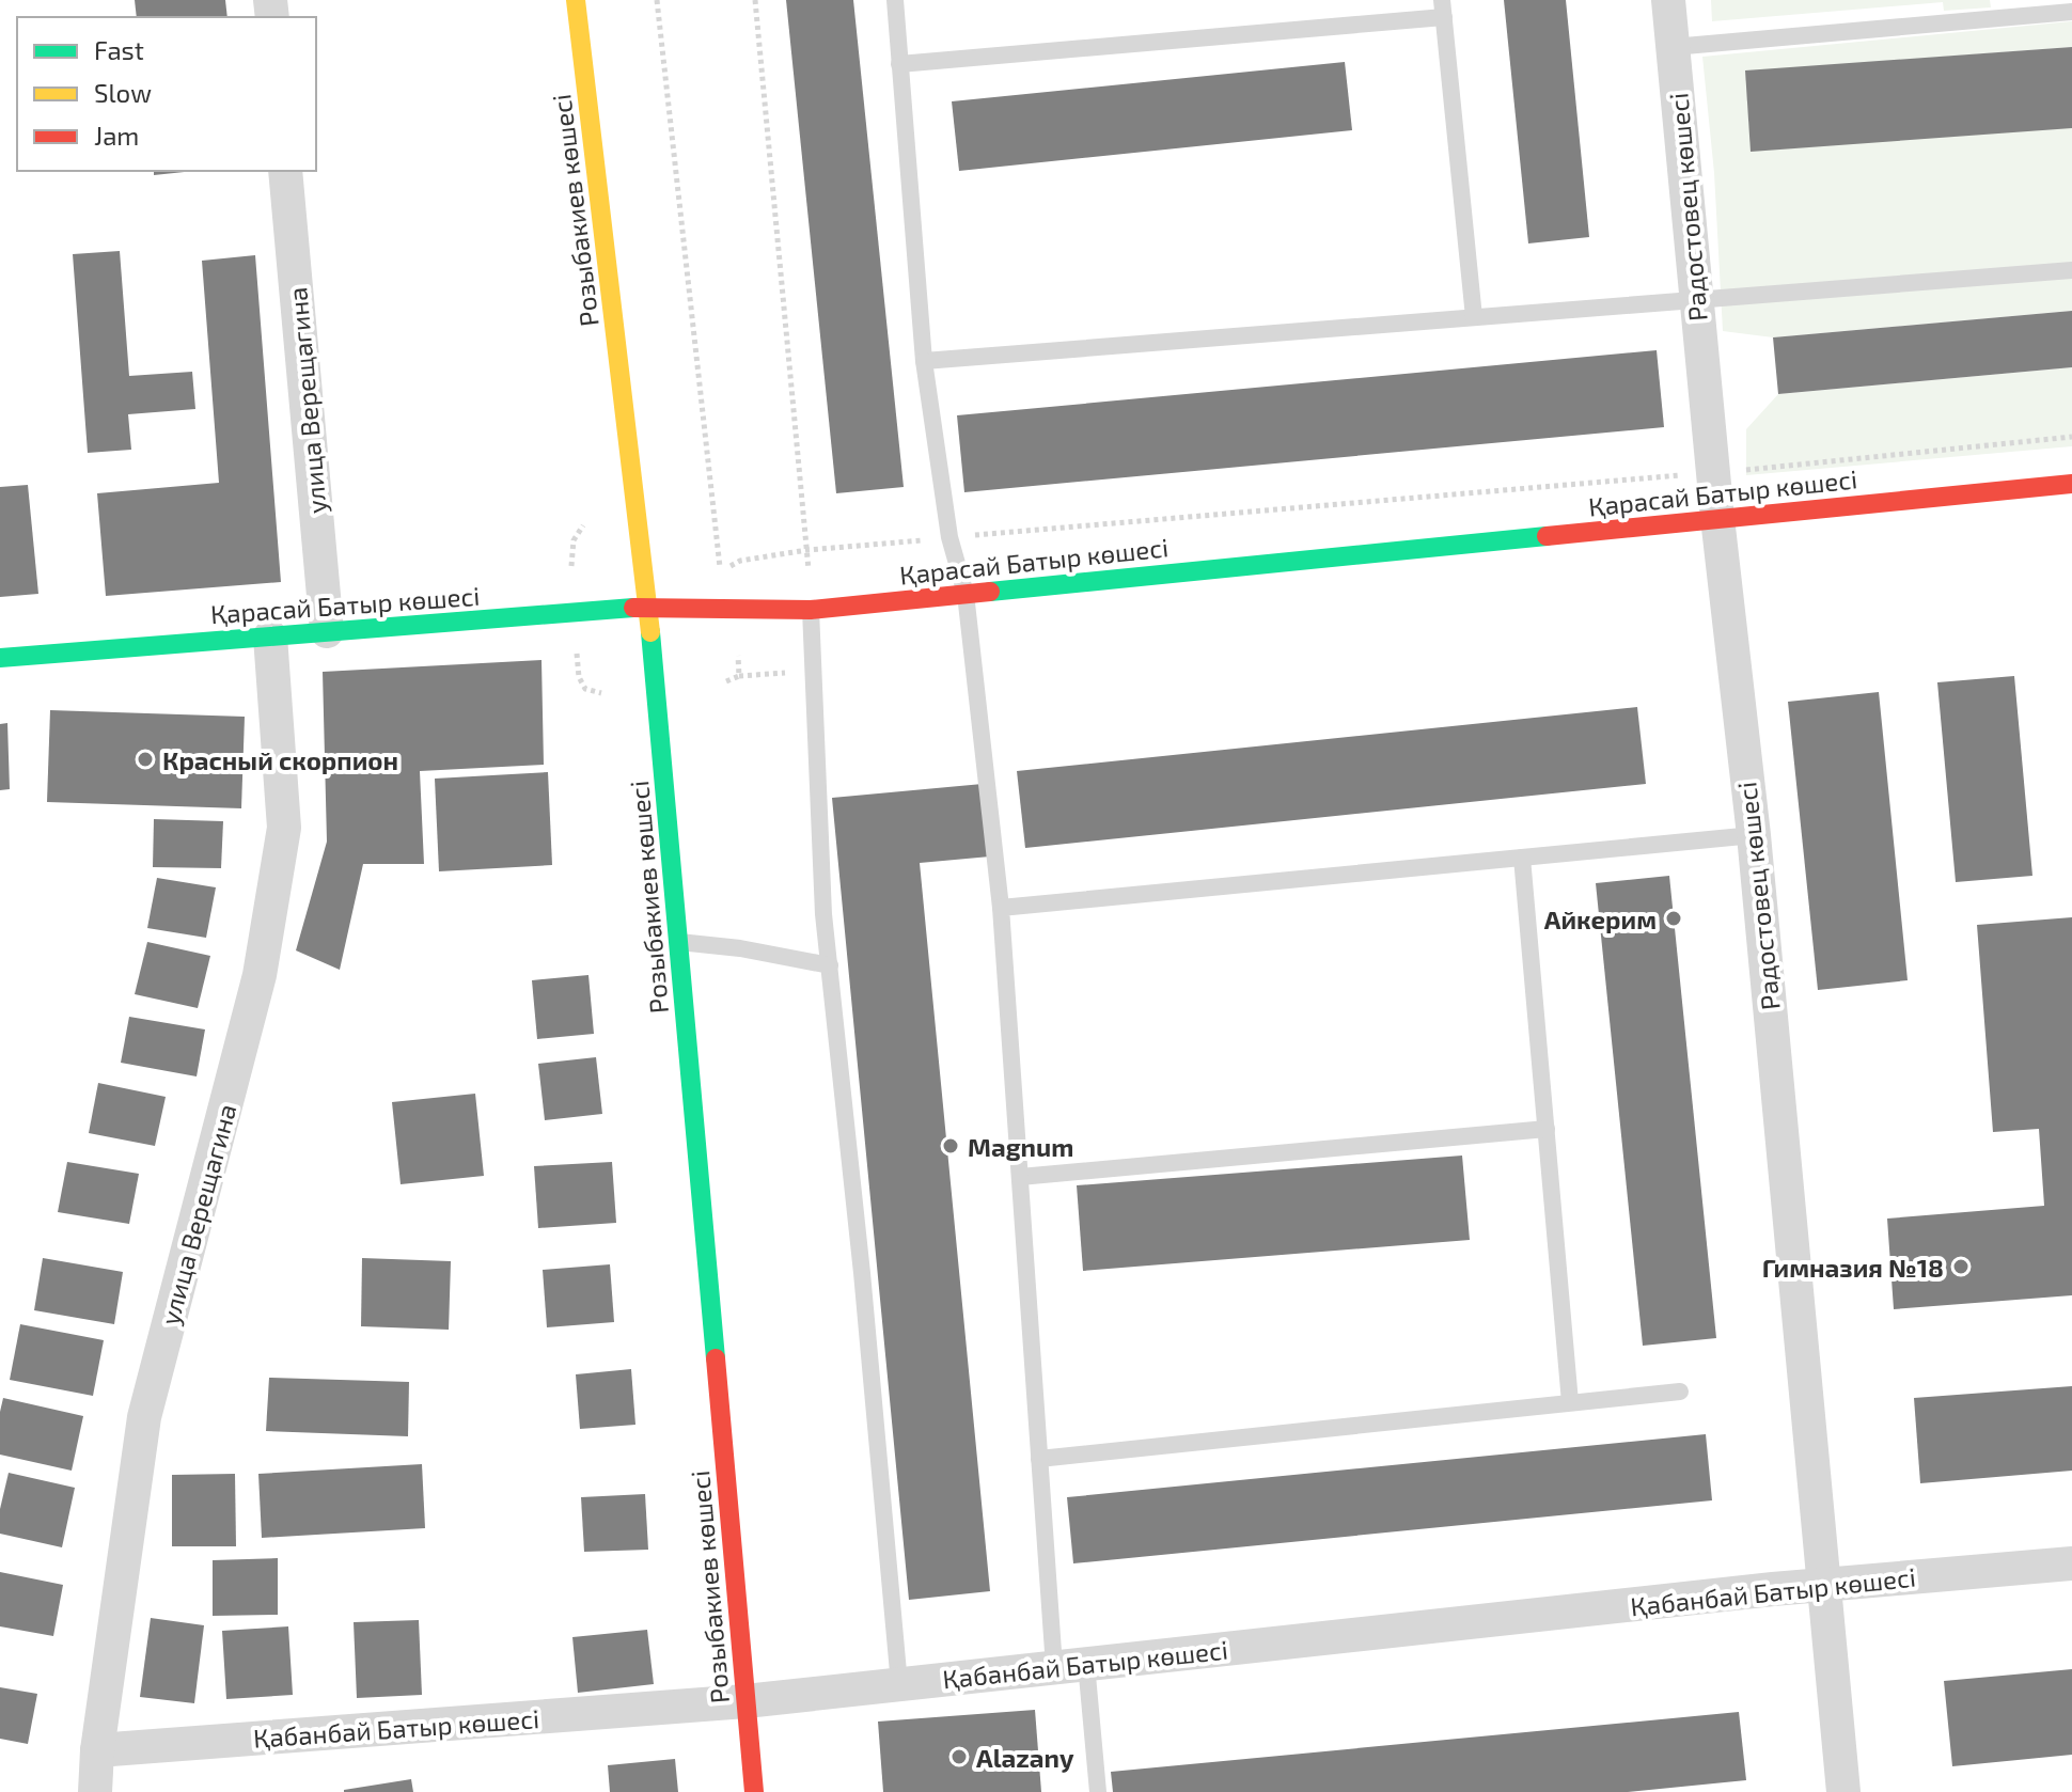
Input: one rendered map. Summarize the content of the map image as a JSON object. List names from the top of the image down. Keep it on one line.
{"streets":{"street":["Радостовец көшесі","Розыбакиев көшесі","улица Верещагина","Қарасай Батыр көшесі","Қабанбай Батыр көшесі"]},"crossings":[["Радостовец көшесі","Қарасай Батыр көшесі"],["Радостовец көшесі","Қабанбай Батыр көшесі"],["Розыбакиев көшесі","Қарасай Батыр көшесі"],["Розыбакиев көшесі","Қабанбай Батыр көшесі"],["улица Верещагина","Қарасай Батыр көшесі"],["улица Верещагина","Қабанбай Батыр көшесі"]],"places":["Красный скорпион","Айкерим","Magnum","Гимназия №18","Alazany"],"legend":["Fast","Slow","Jam"]}
